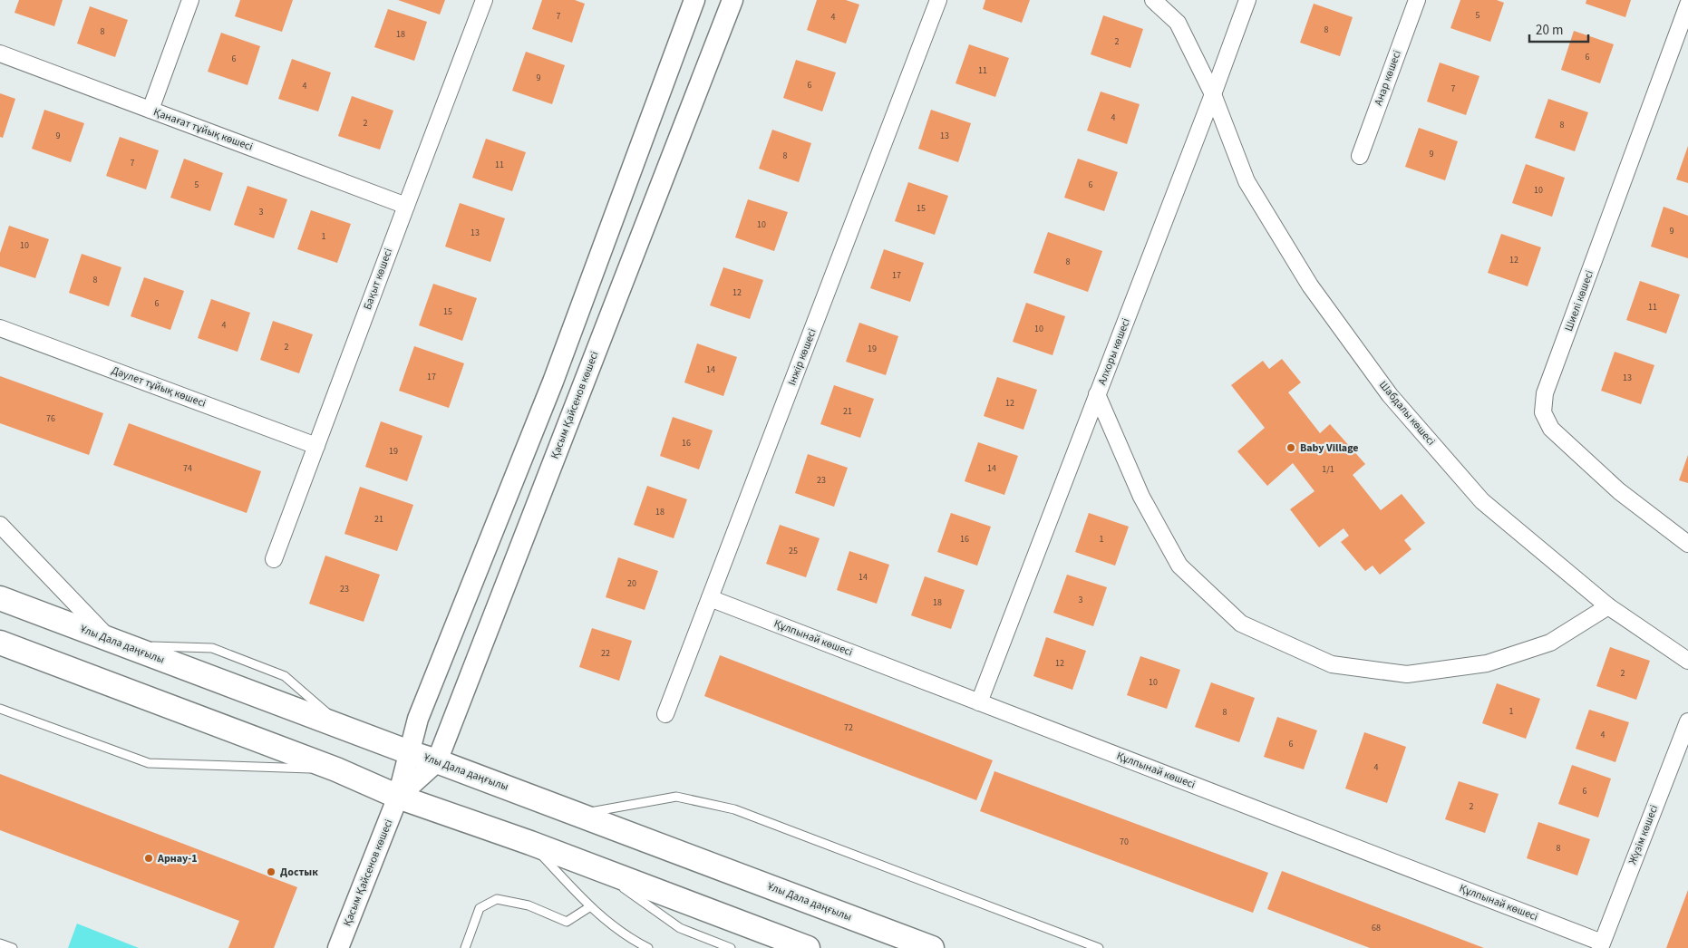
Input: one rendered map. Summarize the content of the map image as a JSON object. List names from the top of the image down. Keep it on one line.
{"streets":{"main road":["Ұлы Дала даңғылы"],"street":["Анар көшесі","Қанағат тұйық көшесі","Бақыт көшесі","Шиелі көшесі","Алхоры көшесі","Інжір көшесі","Дәулет тұйық көшесі","Қасым Қайсенов көшесі","Шабдалы көшесі","Құлпынай көшесі","Жүзім көшесі"]},"crossings":[["Қанағат тұйық көшесі","Бақыт көшесі"],["Бақыт көшесі","Дәулет тұйық көшесі"],["Алхоры көшесі","Шабдалы көшесі"],["Алхоры көшесі","Құлпынай көшесі"],["Інжір көшесі","Құлпынай көшесі"],["Қасым Қайсенов көшесі","Ұлы Дала даңғылы"],["Құлпынай көшесі","Жүзім көшесі"]],"places":["Baby Village","Арнау-1","Достык"],"house_numbers":["5","7","4","8","8","18","2","6","6","11","9","6","4","7","4","2","8","9","13","9","8","7","11","5","6","10","15","3","10","9","13","1","10","12","8","17","8","12","6","11","15","4","10","2","19","14","17","13","12","21","76","16","19","74","14","1/1","23","18","21","16","1","25","14","20","23","3","18","22","12","2","10","1","8","72","4","6","4","6","2","70","8","68"],"scale_bar":"20 m"}
